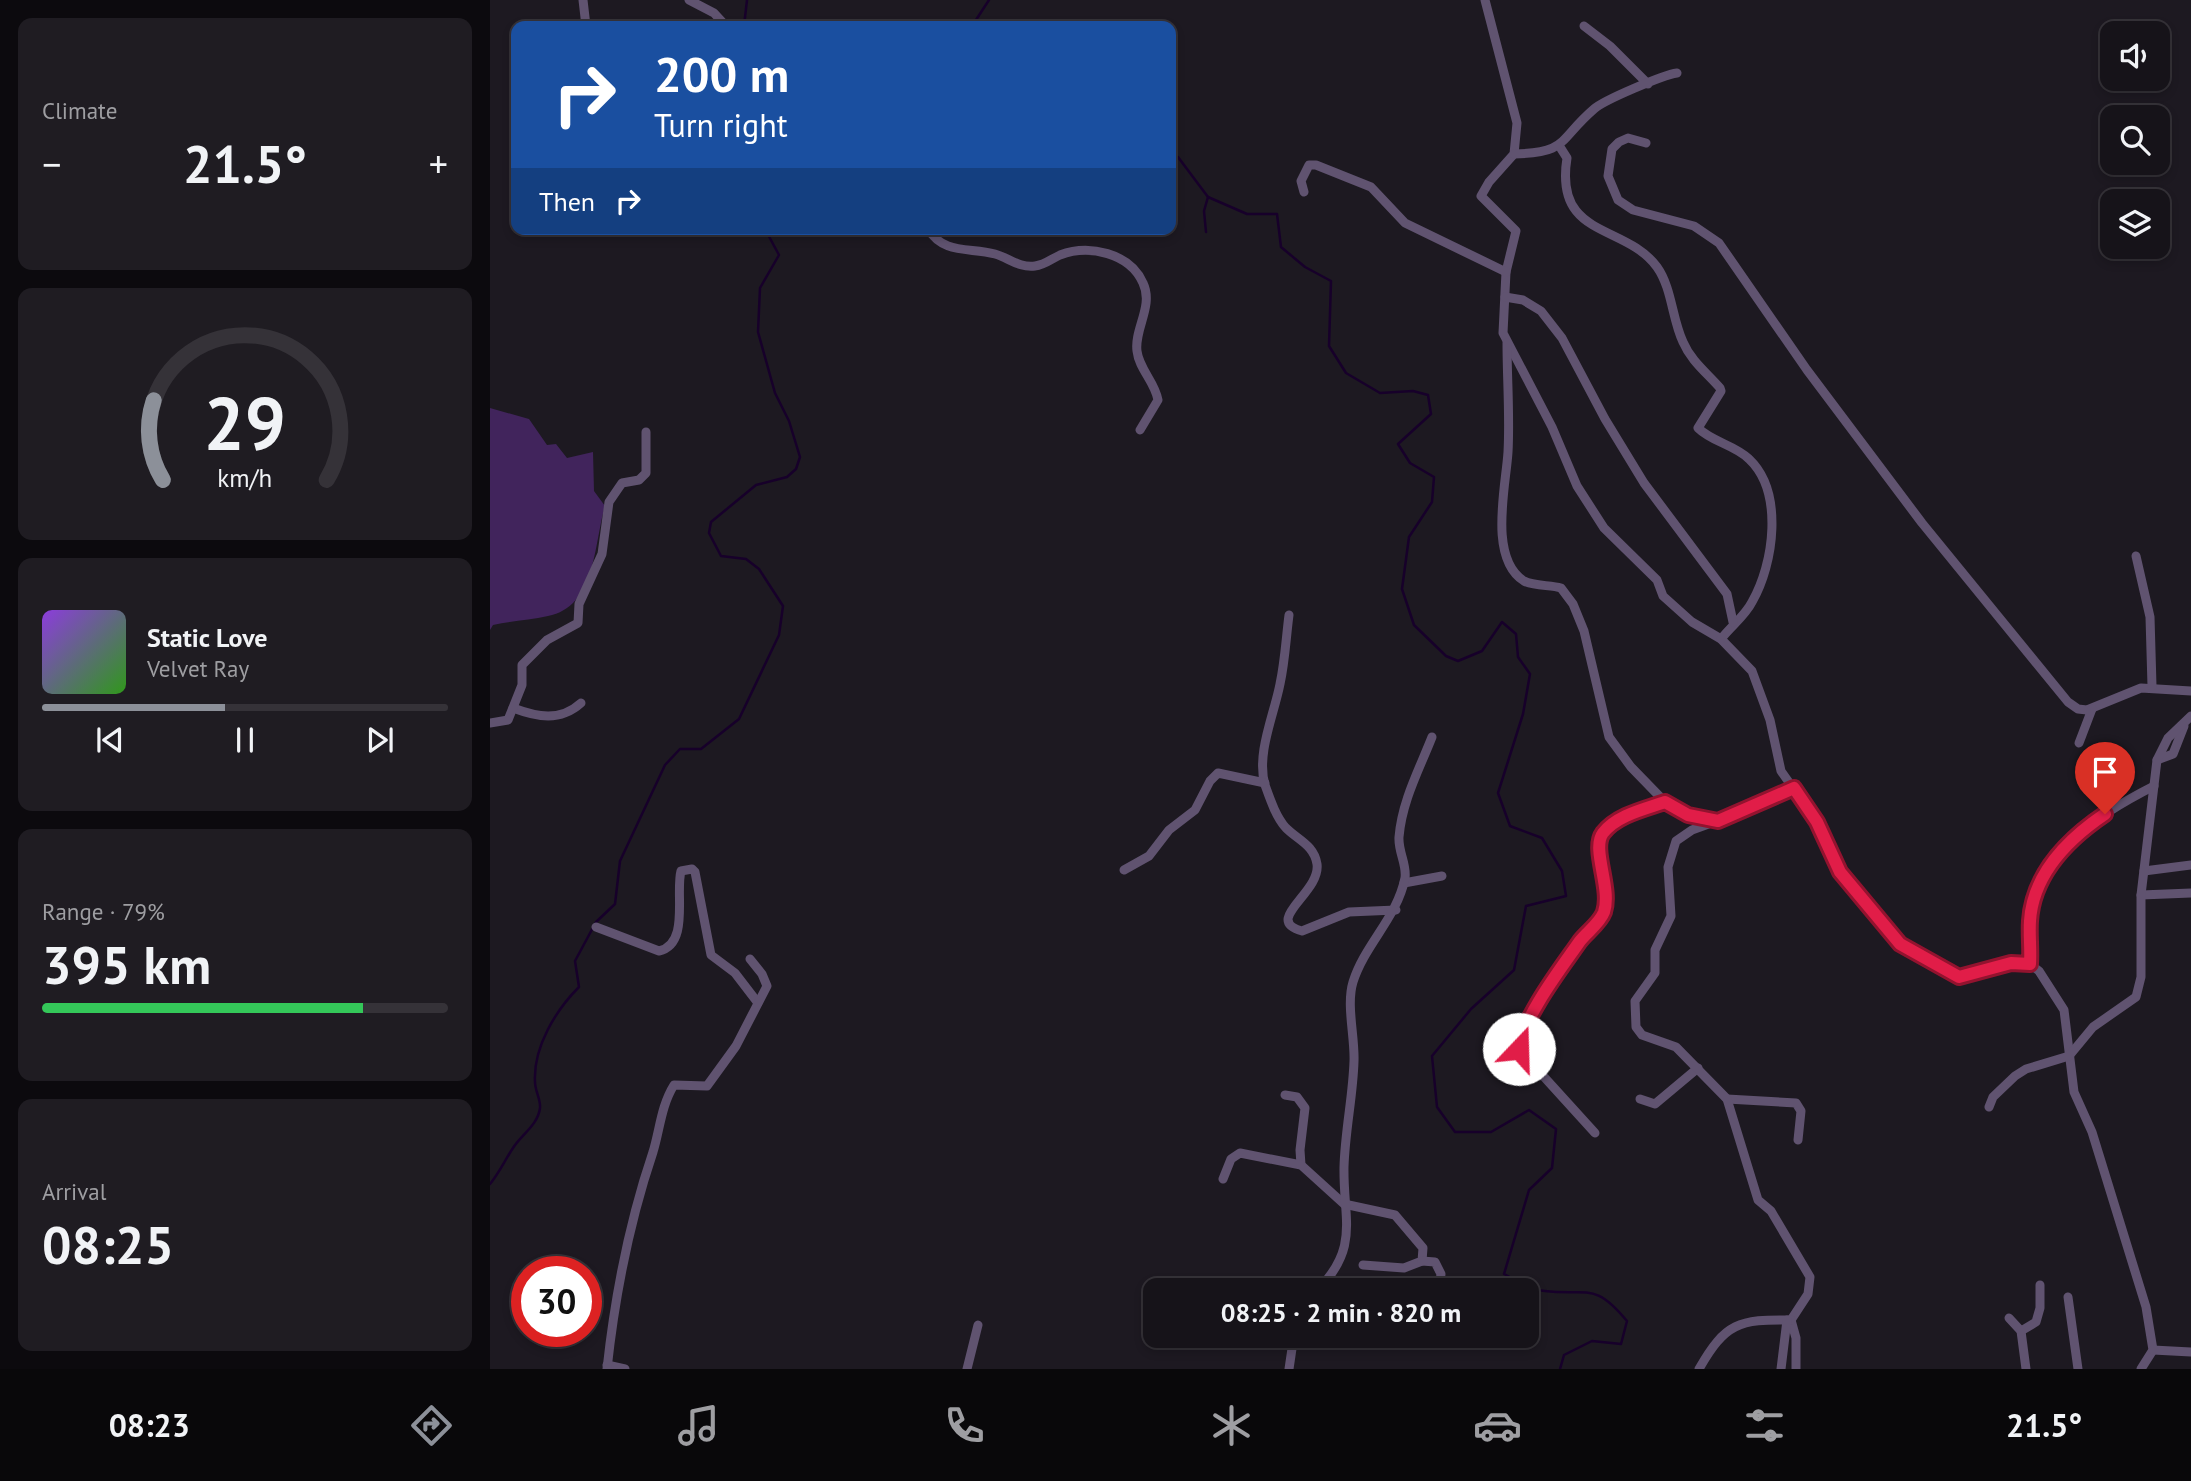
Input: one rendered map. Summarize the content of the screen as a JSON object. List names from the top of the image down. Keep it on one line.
{"page":{"tile":["Climate",["Range · 79%","395 km"],["Arrival","08:25"]],"turn":["200 m","Turn right"],"heat":["−","21.5°","+"],"then":"Then","song":["Static Love","Velvet Ray"],"limit":"30","trip":"08:25 · 2 min · 820 m","tabs":["08:23","21.5°"],"gauge":["29","km/h"]}}
